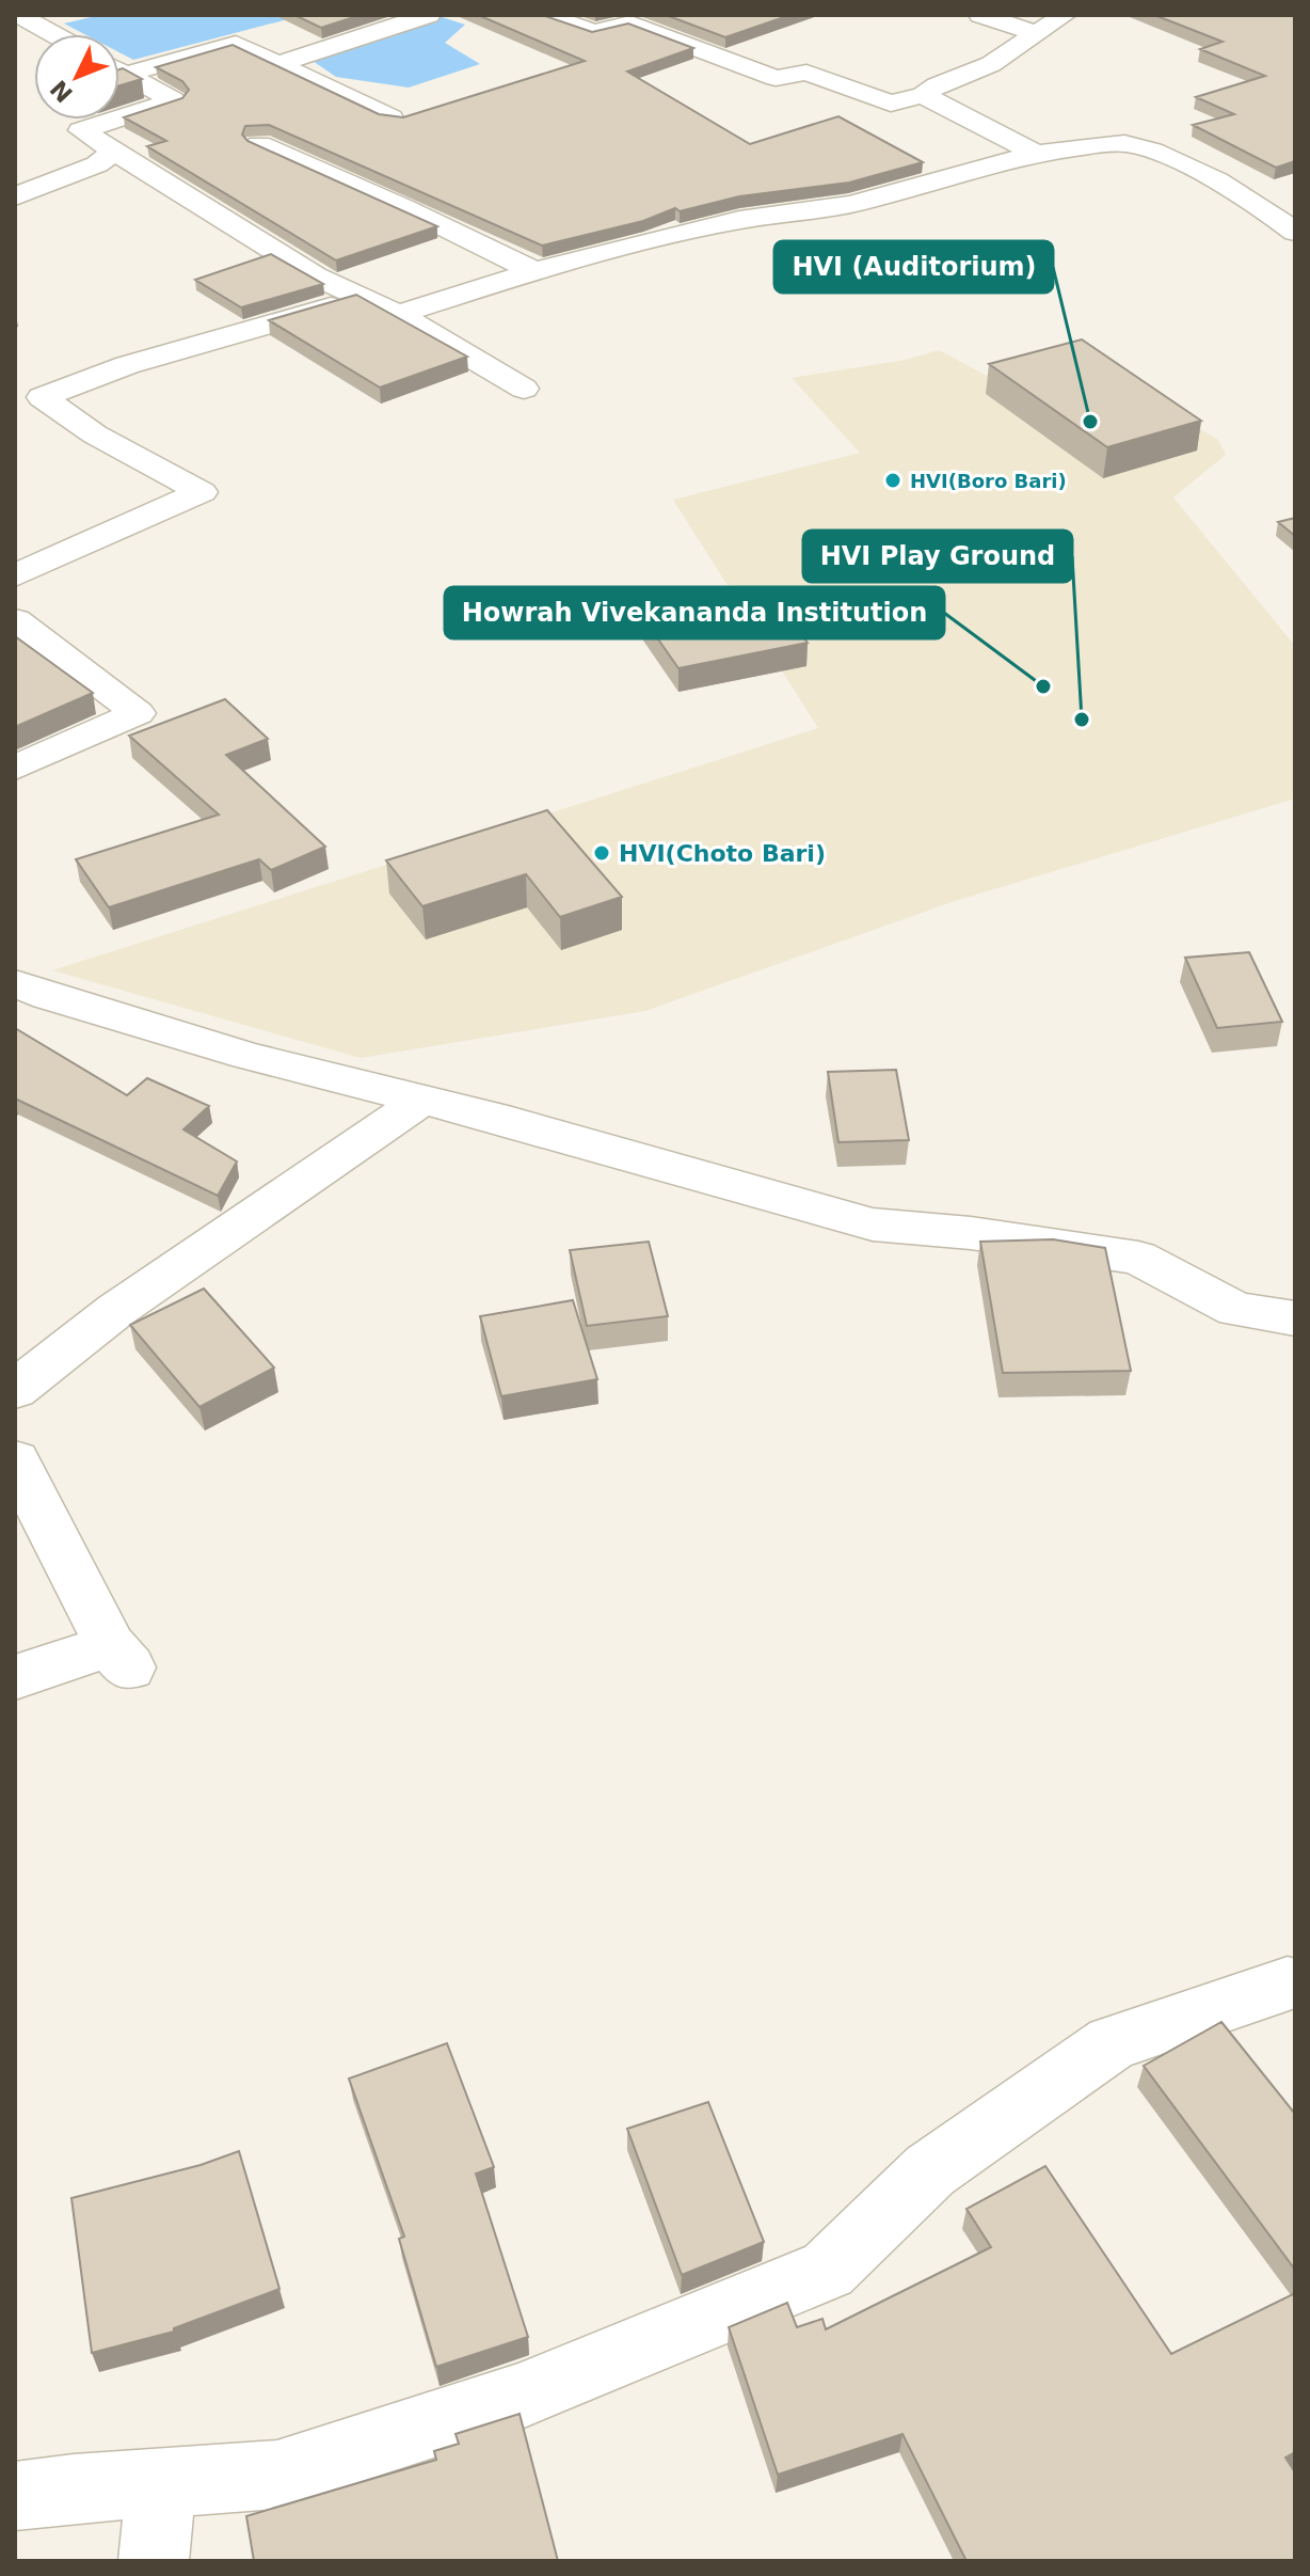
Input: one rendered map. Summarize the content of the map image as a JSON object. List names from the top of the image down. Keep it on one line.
{"places":["HVI (Auditorium)","HVI(Boro Bari)","Howrah Vivekananda Institution","HVI Play Ground","HVI(Choto Bari)"],"north":"bottom left"}
